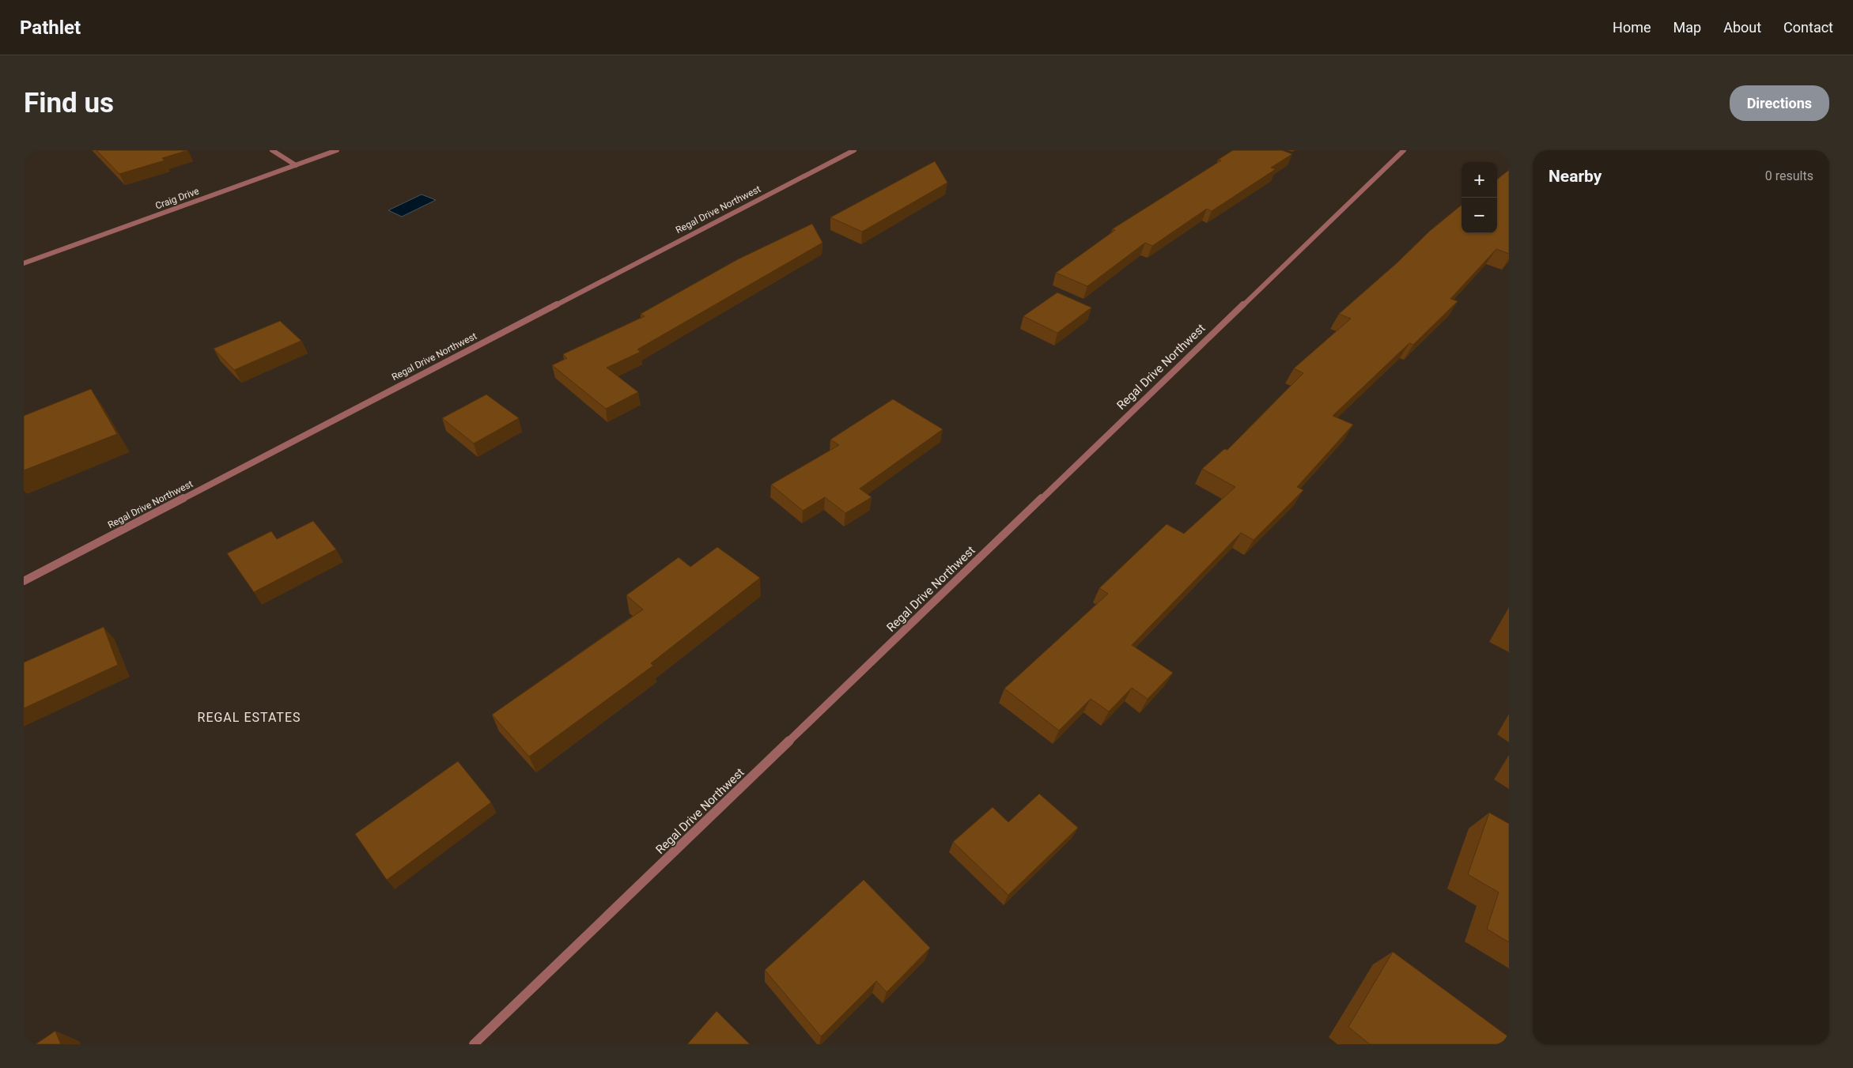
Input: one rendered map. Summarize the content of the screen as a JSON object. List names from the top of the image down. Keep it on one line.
{"streets":{"street":["Craig Drive","Regal Drive Northwest"]},"districts":["REGAL ESTATES"],"page":{"header":"Pathlet","nav":["Home","Map","About","Contact"],"buttons":"Directions","title":"Find us","heading":["Nearby","0 results"],"map_buttons":["+","−"]}}
